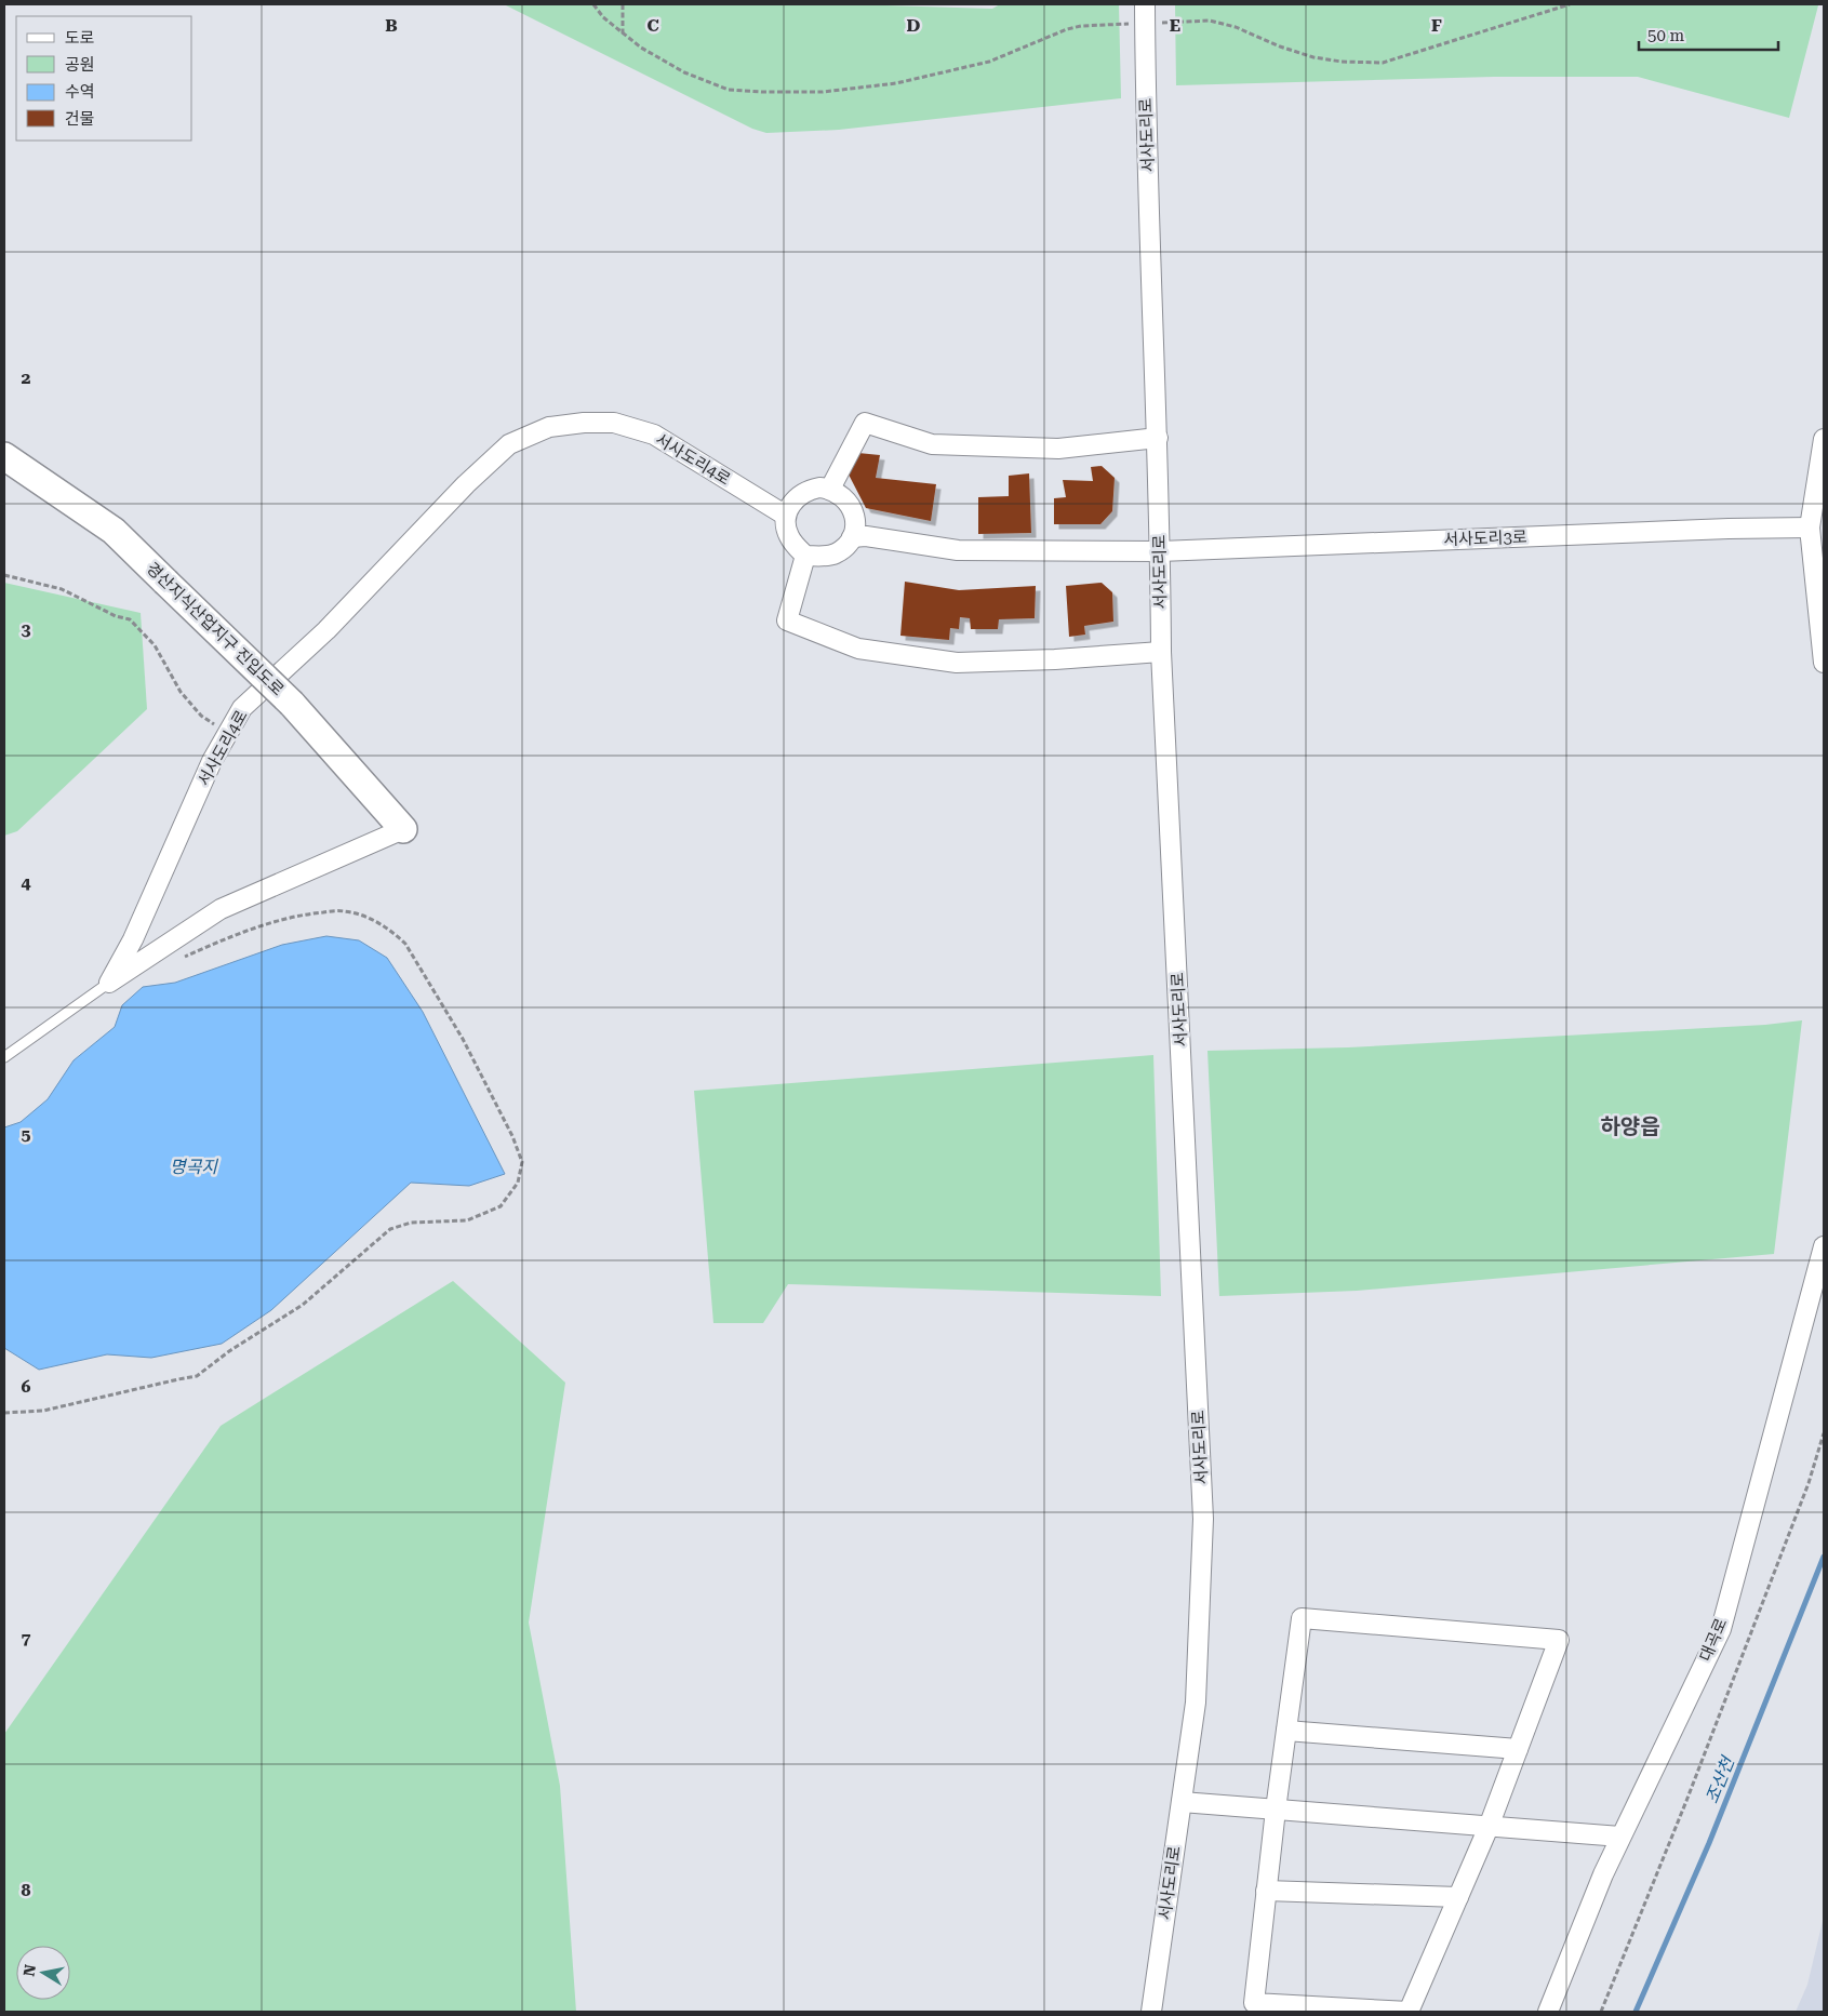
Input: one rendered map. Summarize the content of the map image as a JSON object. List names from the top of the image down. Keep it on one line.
{"streets":{"street":["서사도리로","서사도리4로","서사도리3로","경산지식산업지구 진입도로","대곡로"]},"crossings":[["서사도리로","서사도리3로"]],"districts":["하양읍"],"water":["명곡지","조산천"],"legend":["도로","공원","수역","건물"],"scale_bar":"50 m","north":"left","grid":{"columns":["B","C","D","E","F"],"rows":["2","3","4","5","6","7","8"]}}
